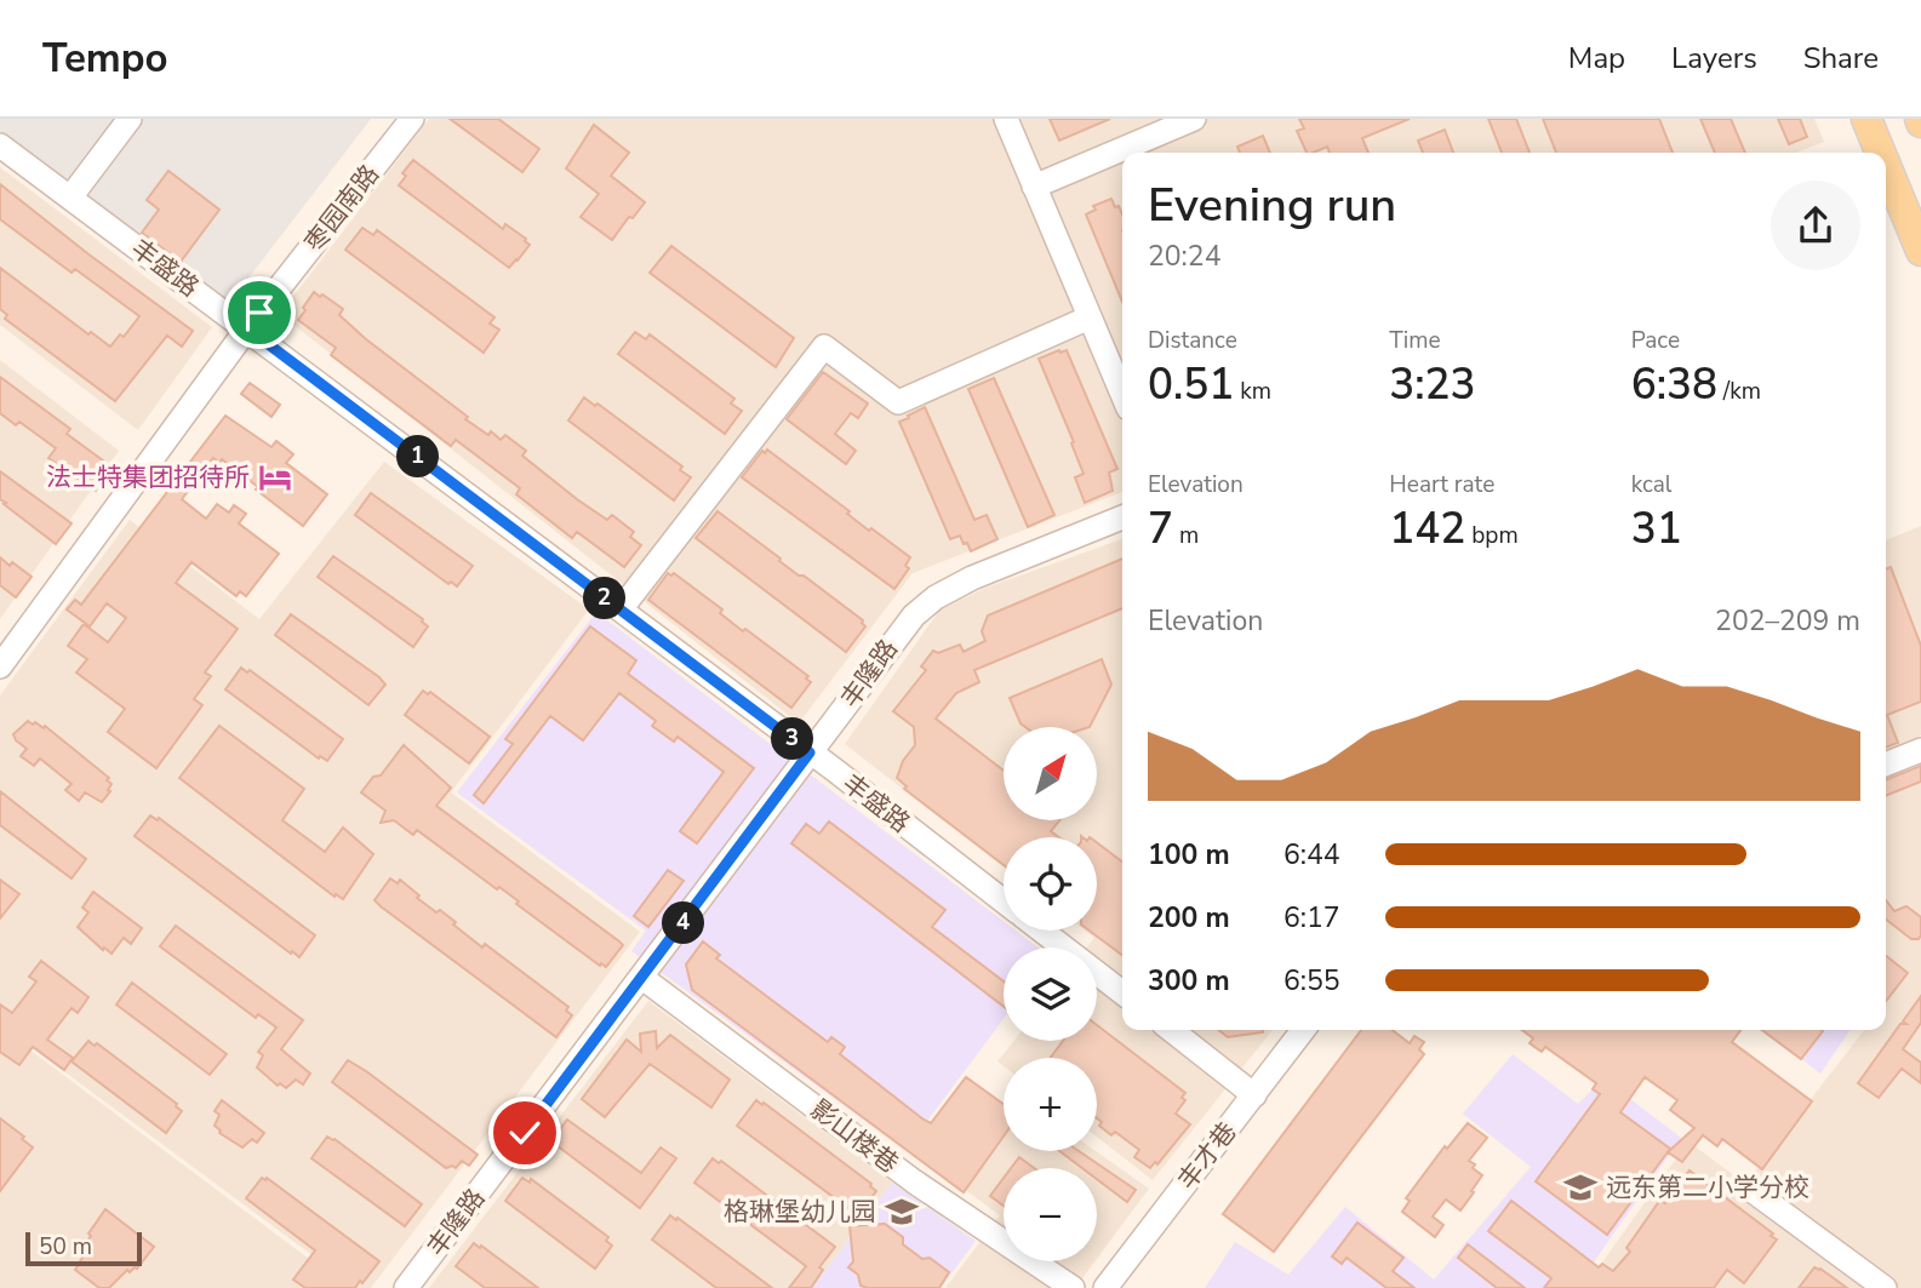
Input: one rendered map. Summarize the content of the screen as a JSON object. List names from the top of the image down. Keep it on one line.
{"streets":{"street":["枣园南路","丰盛路","丰隆路","影山楼巷","丰才巷"]},"crossings":[["枣园南路","丰盛路"],["丰盛路","丰隆路"],["丰隆路","影山楼巷"]],"places":{"hotel":["法士特集团招待所"],"school or university":["远东第二小学分校","格琳堡幼儿园"]},"scale_bar":"50 m","north":"top right","page":{"header":"Tempo","nav":["Map","Layers","Share"],"heading":["Evening run","20:24"],"stats":[["Distance","0.51 km"],["Time","3:23"],["Pace","6:38 /km"],["Elevation","7 m"],["Heart rate","142 bpm"],["kcal","31"]],"pins":["1","2","3","4"],"chart":["Elevation","202–209 m"],"map_buttons":["+","−"],"list":[{"name":"100 m","note":"6:44"},{"name":"200 m","note":"6:17"},{"name":"300 m","note":"6:55"}],"scale":"50 m"}}
